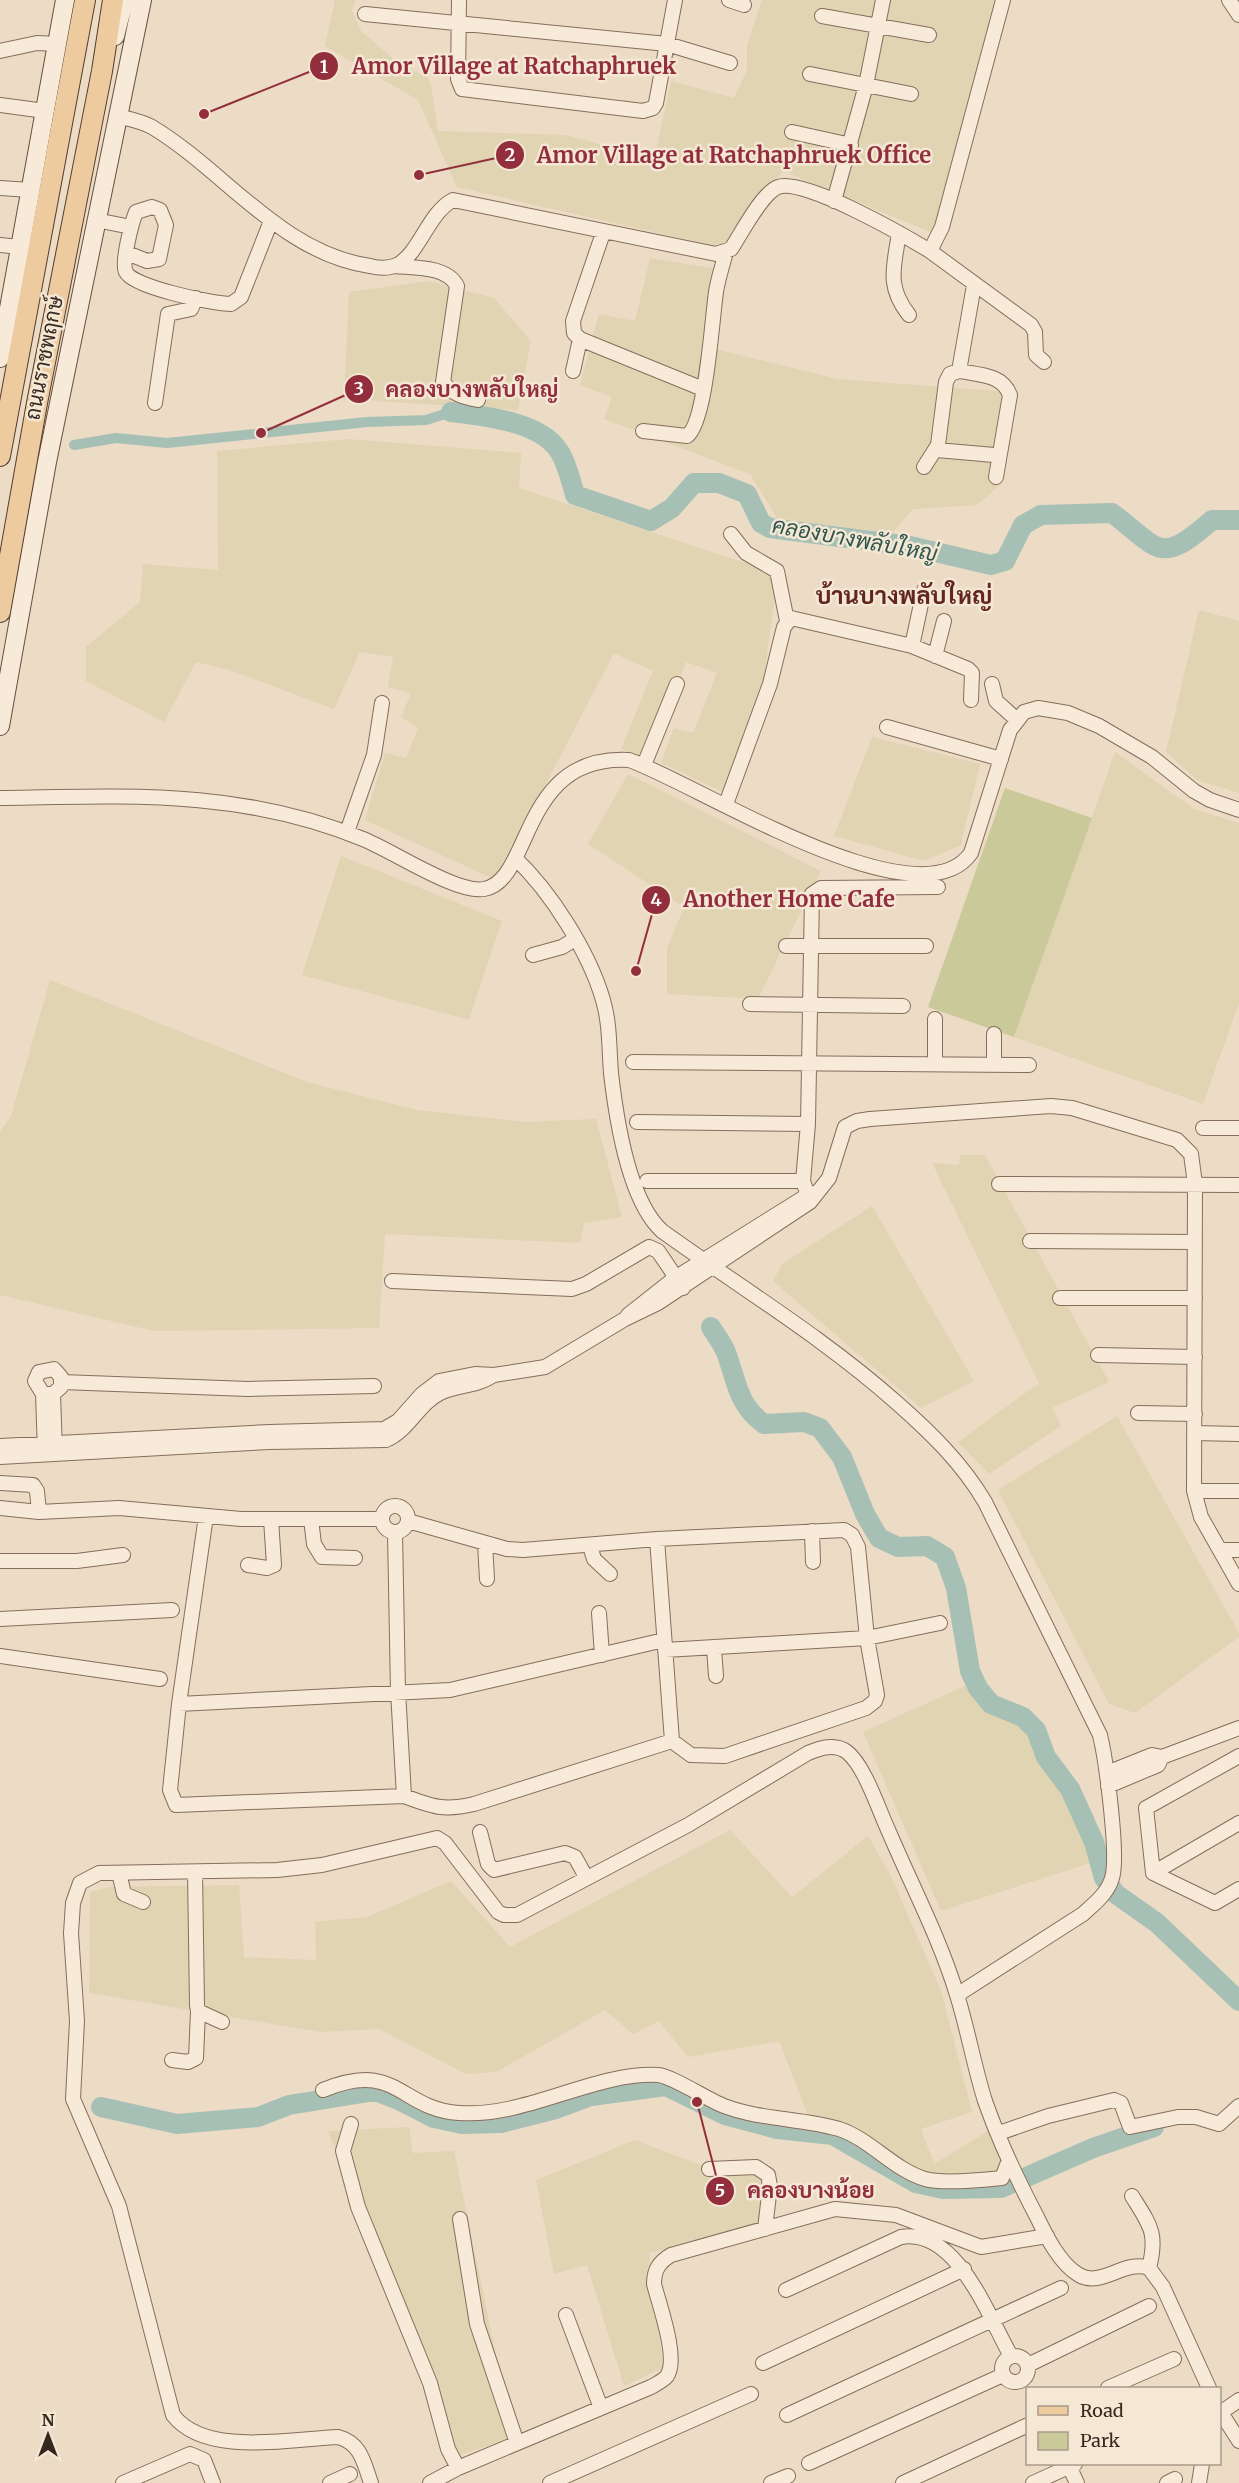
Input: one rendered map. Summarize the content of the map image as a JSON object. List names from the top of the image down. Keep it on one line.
{"streets":{"main road":["ถนนราชพฤกษ์"]},"districts":["บ้านบางพลับใหญ่"],"water":["คลองบางพลับใหญ่"],"places":["Amor Village at Ratchaphruek","Amor Village at Ratchaphruek Office","คลองบางพลับใหญ่","Another Home Cafe","คลองบางน้อย"],"legend":["Road","Park"],"north":"top"}
